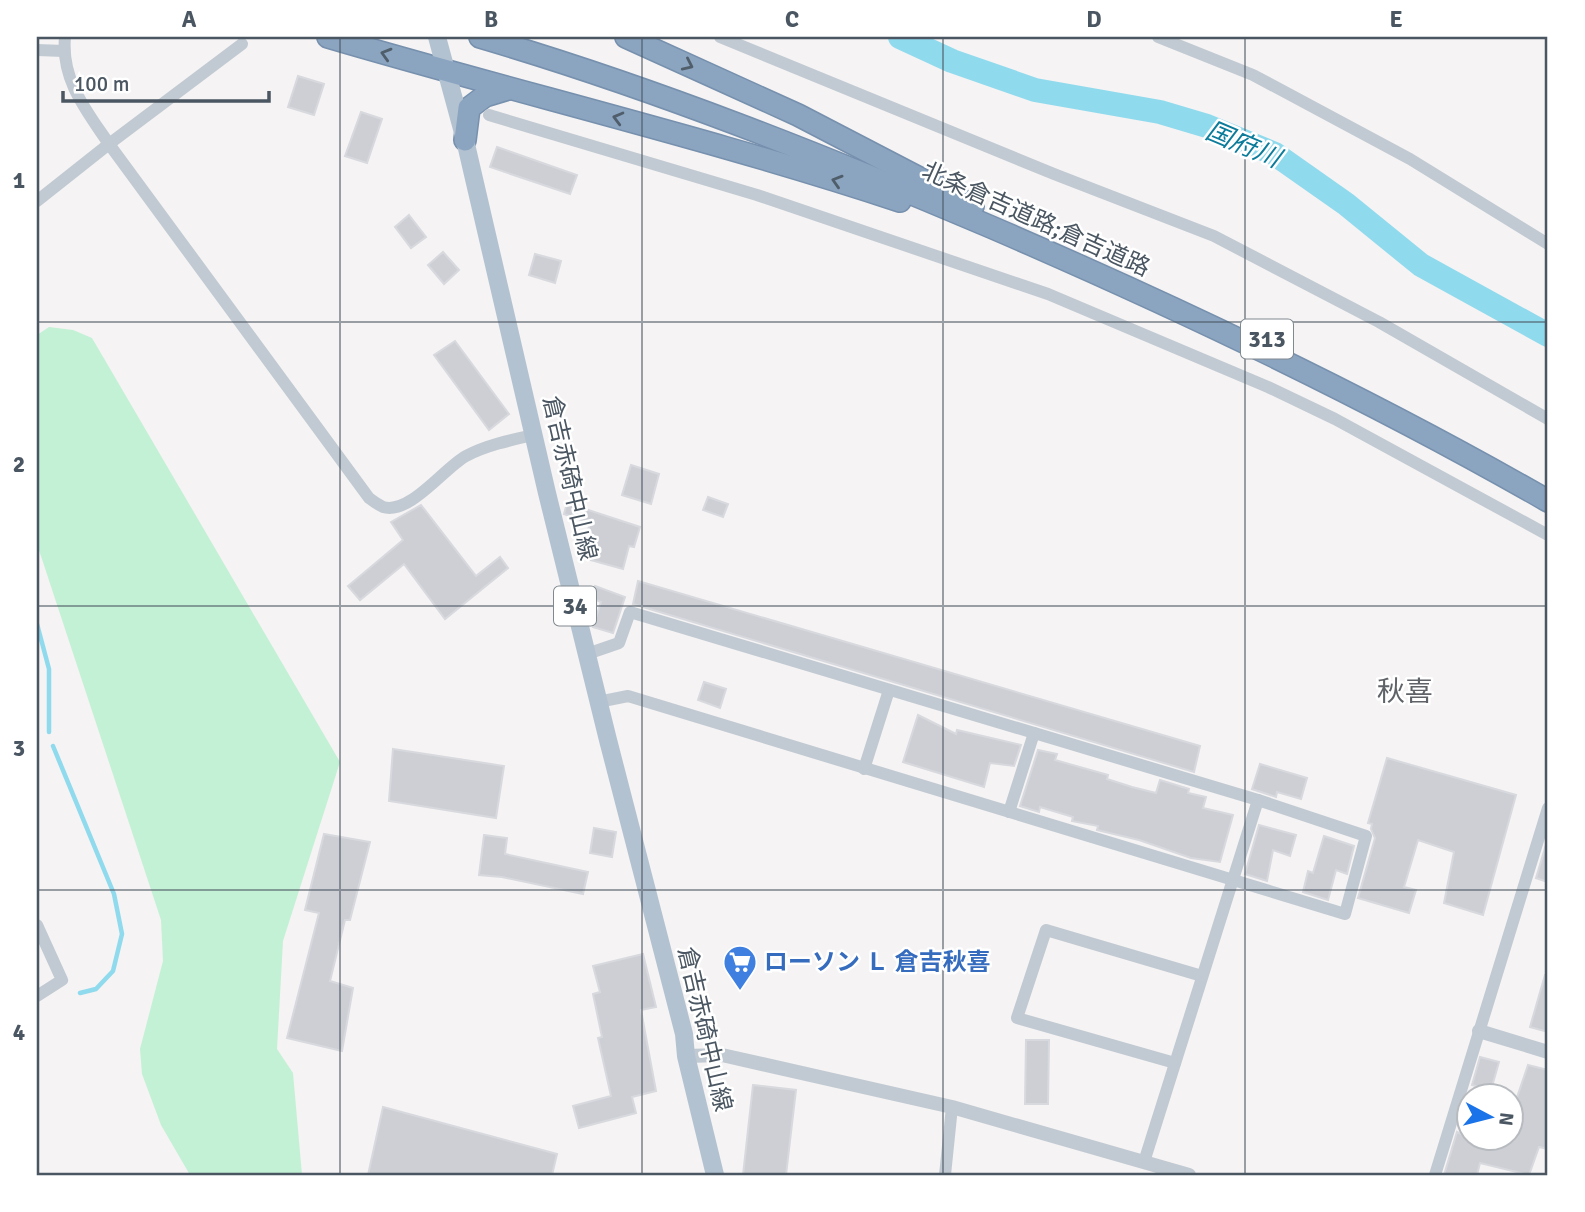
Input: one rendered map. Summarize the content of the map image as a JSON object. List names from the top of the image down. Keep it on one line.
{"streets":{"highway":["北条倉吉道路;倉吉道路","313"],"main road":["倉吉赤碕中山線","34"]},"districts":["秋喜"],"water":["国府川"],"places":{"supermarket":["ローソン Ｌ 倉吉秋喜"]},"scale_bar":"100 m","north":"right","grid":{"columns":["A","B","C","D","E"],"rows":["1","2","3","4"]}}
